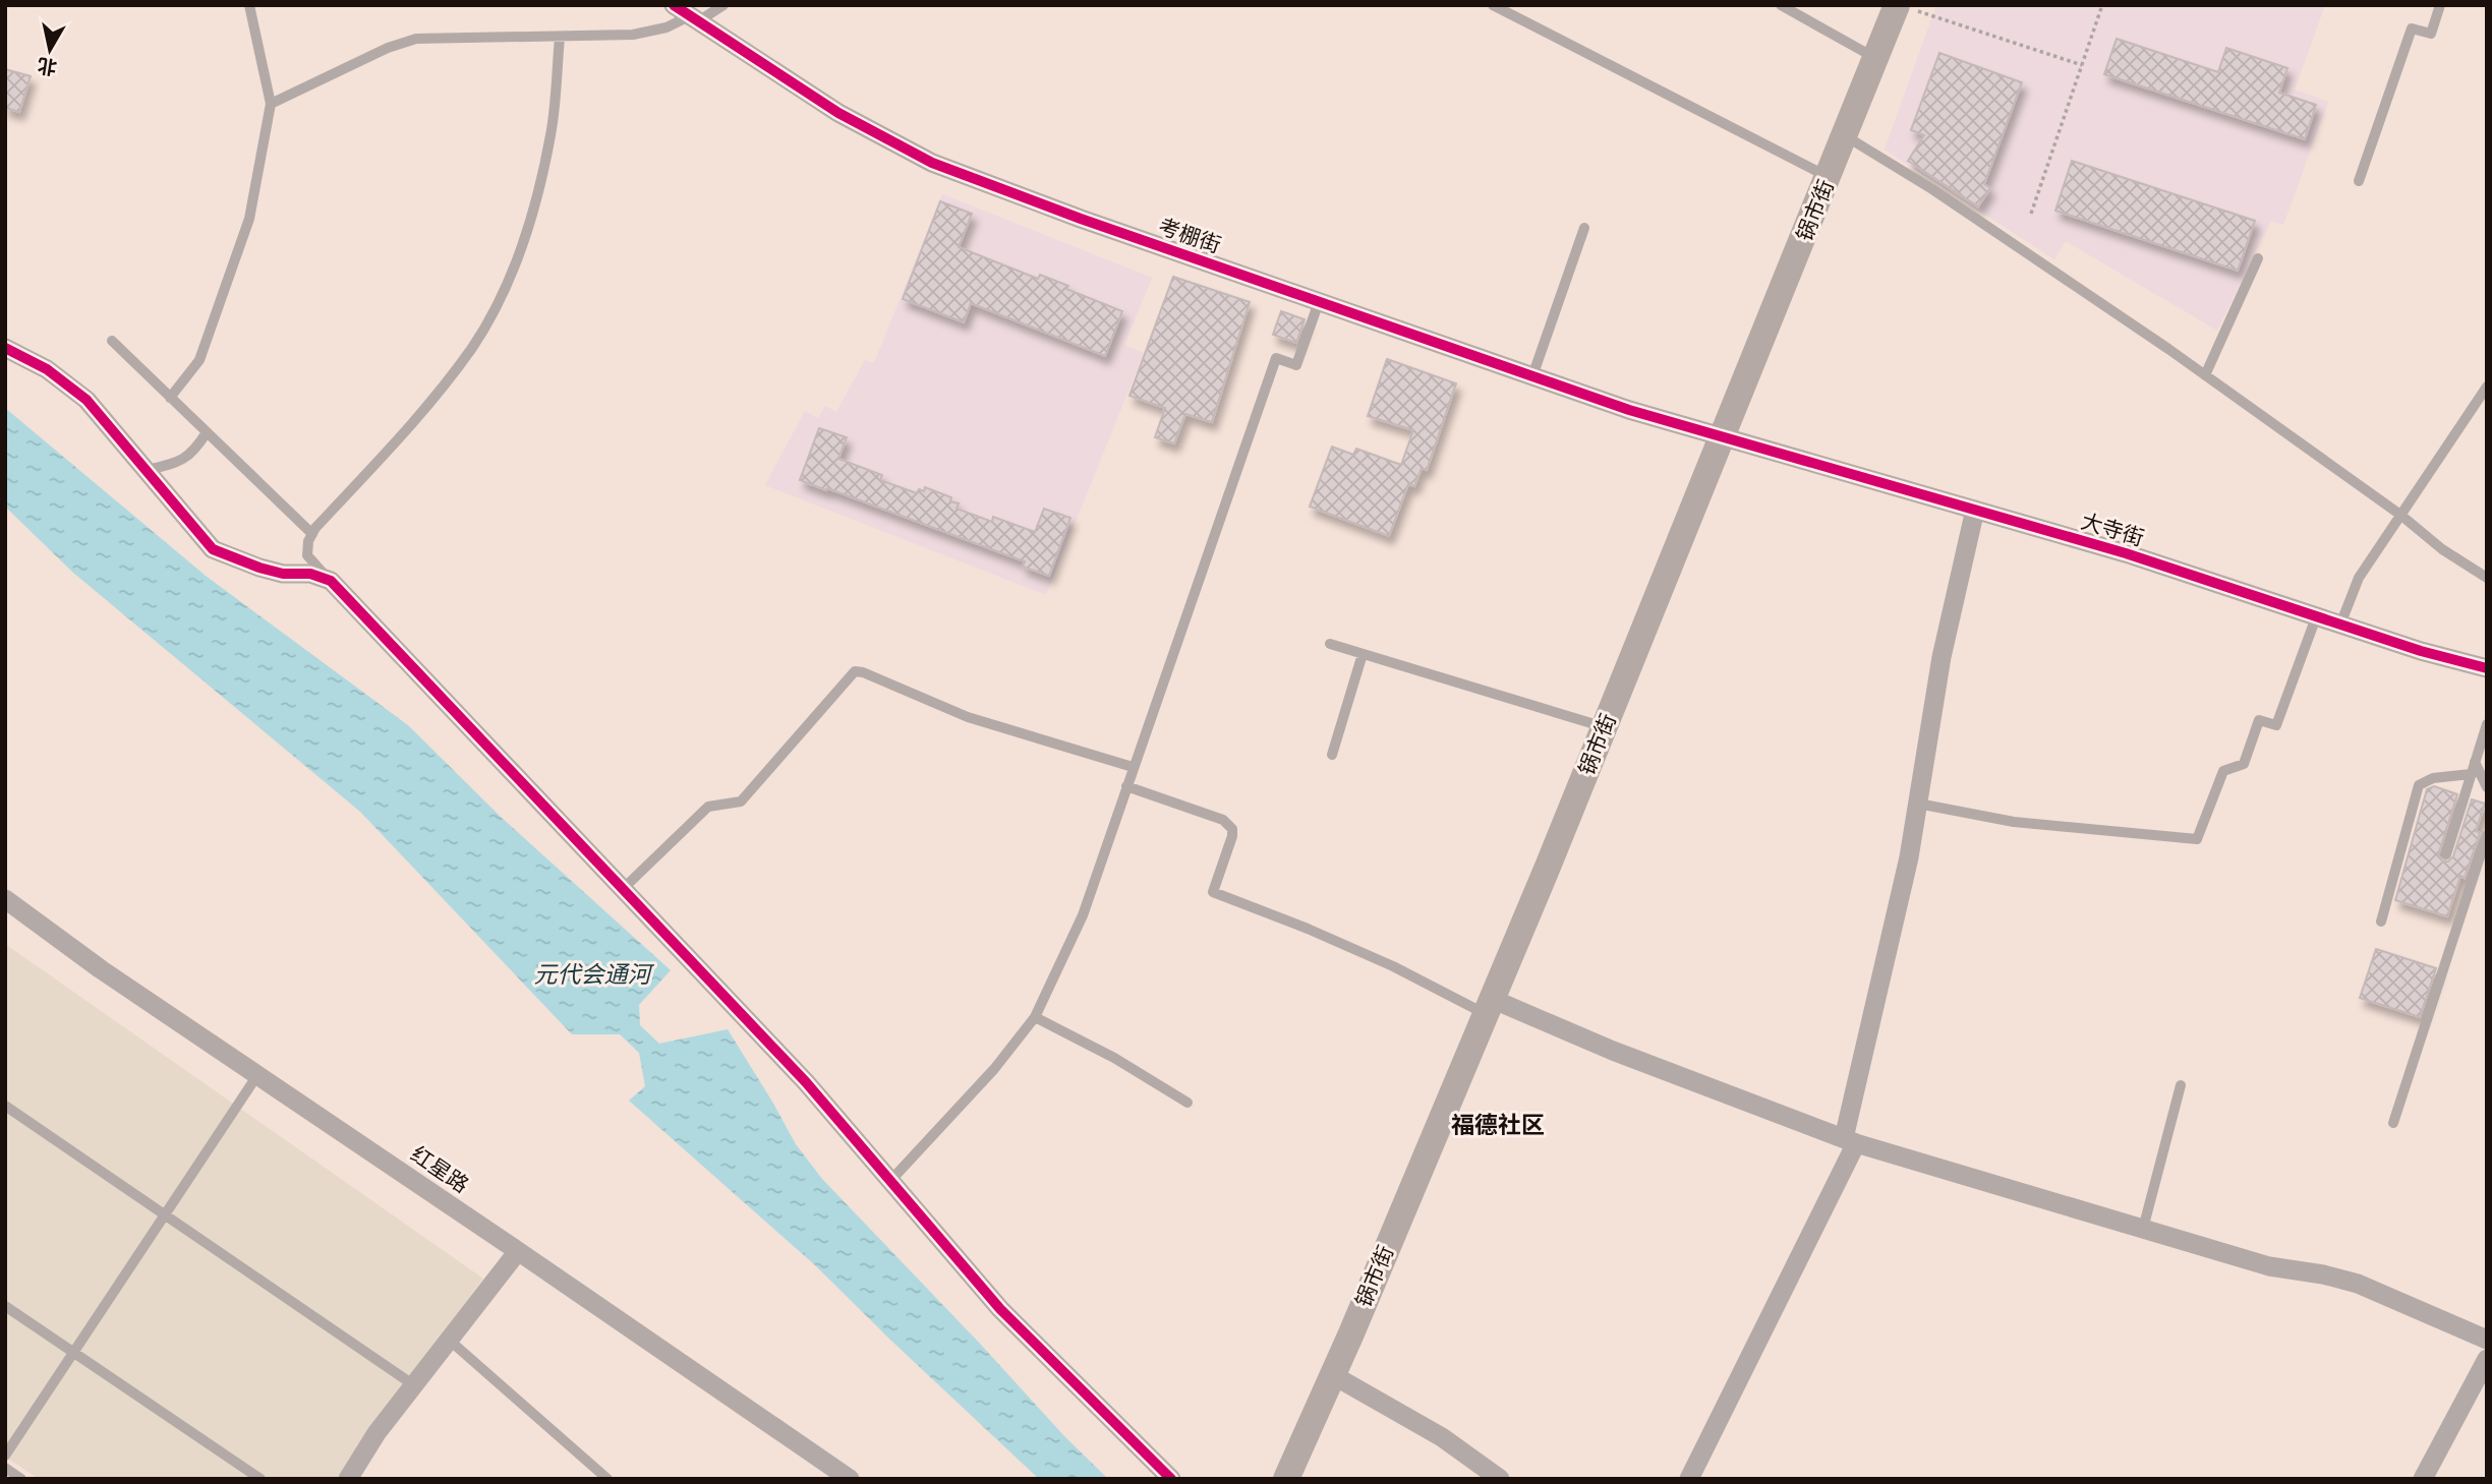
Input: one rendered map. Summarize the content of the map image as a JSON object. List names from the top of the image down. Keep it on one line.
{"streets":{"street":["锅市街","考棚街","大寺街","红星路"]},"crossings":[["锅市街","考棚街"],["锅市街","大寺街"],["考棚街","大寺街"]],"districts":["福德社区"],"water":["元代会通河"],"north":"bottom"}
